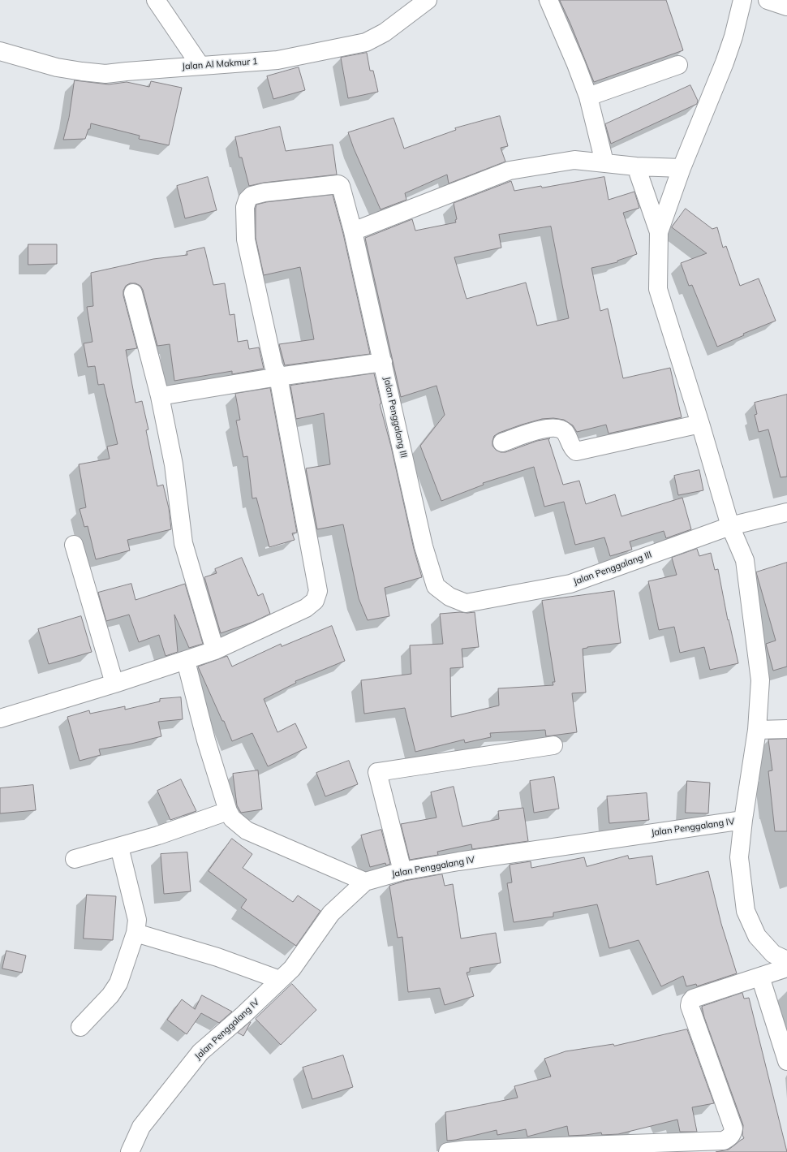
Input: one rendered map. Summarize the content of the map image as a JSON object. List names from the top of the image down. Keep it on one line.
{"streets":{"street":["Jalan Al Makmur 1","Jalan Penggalang III","Jalan Penggalang IV"]}}
